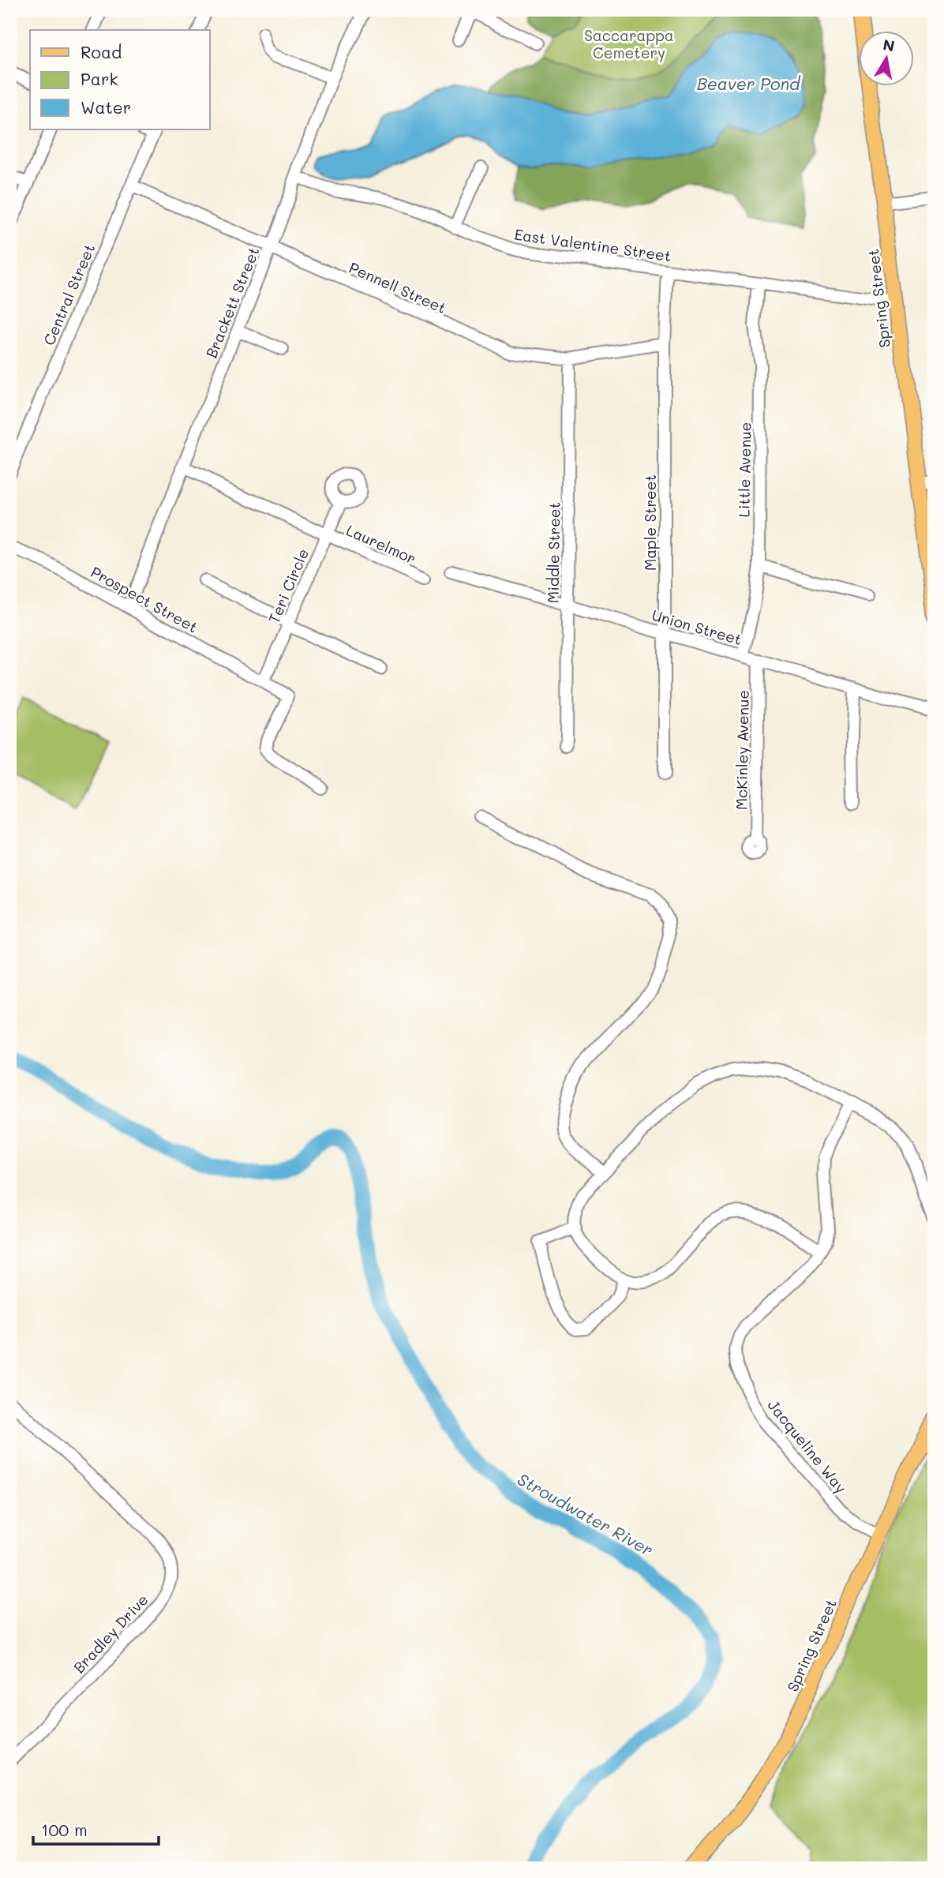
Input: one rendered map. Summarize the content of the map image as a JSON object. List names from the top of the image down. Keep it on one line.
{"streets":{"main road":["Spring Street"],"street":["East Valentine Street","Pennell Street","Central Street","Brackett Street","Little Avenue","Maple Street","Laurelmor","Middle Street","Teri Circle","Prospect Street","Union Street","McKinley Avenue","Jacqueline Way","Bradley Drive"]},"crossings":[["East Valentine Street","Spring Street"],["East Valentine Street","Brackett Street"],["East Valentine Street","Little Avenue"],["East Valentine Street","Maple Street"],["Pennell Street","Central Street"],["Pennell Street","Brackett Street"],["Pennell Street","Maple Street"],["Pennell Street","Middle Street"],["Spring Street","Jacqueline Way"],["Brackett Street","Laurelmor"],["Brackett Street","Prospect Street"],["Little Avenue","Union Street"],["Maple Street","Union Street"],["Laurelmor","Teri Circle"],["Middle Street","Union Street"],["Teri Circle","Prospect Street"],["Union Street","McKinley Avenue"]],"water":["Beaver Pond","Stroudwater River"],"parks":["Saccarappa Cemetery"],"legend":["Road","Park","Water"],"scale_bar":"100 m","north":"top"}
